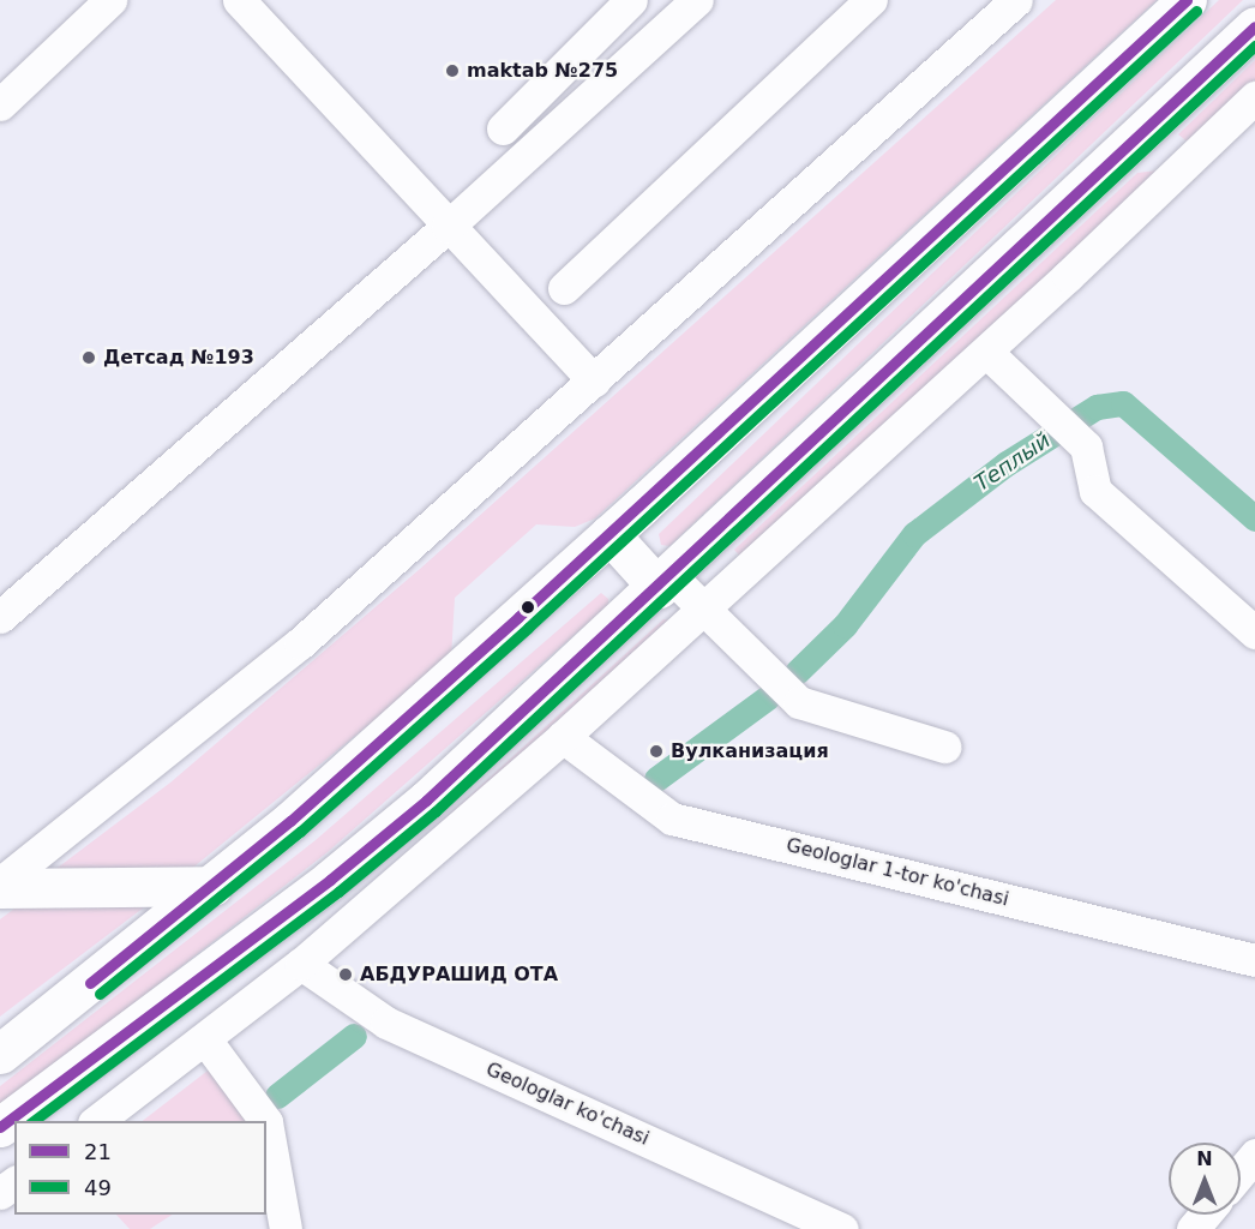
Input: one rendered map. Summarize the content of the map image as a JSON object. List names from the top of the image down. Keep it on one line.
{"streets":{"street":["Geologlar 1-tor ko'chasi","Geologlar ko'chasi"]},"water":["Теплый"],"places":["maktab №275","Детсад №193","Вулканизация","АБДУРАШИД ОТА"],"lines":["transit line 21","transit line 49"],"legend":["21","49"],"north":"top"}
